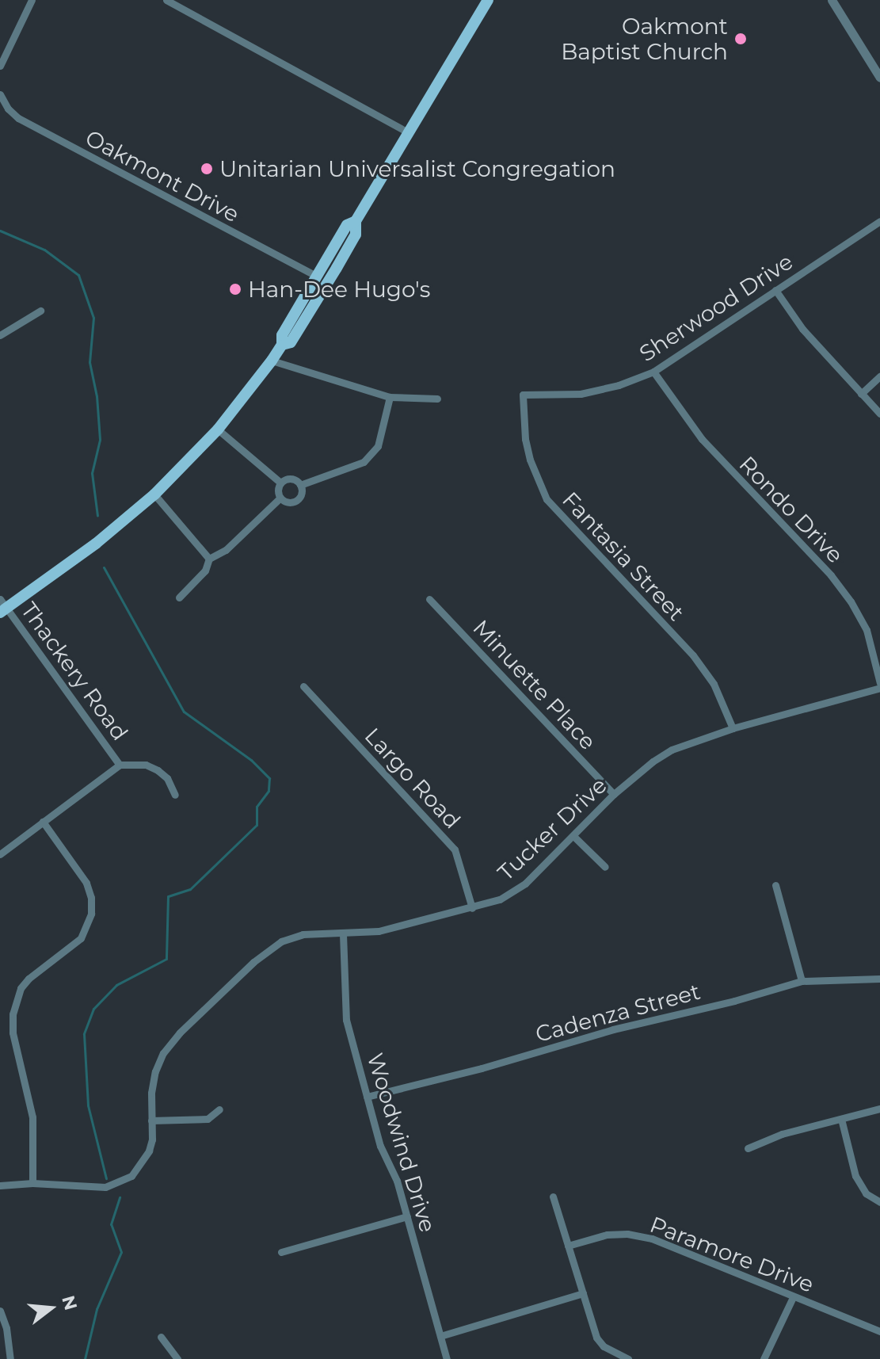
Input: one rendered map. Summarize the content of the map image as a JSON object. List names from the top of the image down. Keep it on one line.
{"streets":{"street":["Oakmont Drive","Sherwood Drive","Rondo Drive","Fantasia Street","Thackery Road","Minuette Place","Largo Road","Tucker Drive","Cadenza Street","Woodwind Drive","Paramore Drive"]},"crossings":[["Sherwood Drive","Rondo Drive"],["Sherwood Drive","Fantasia Street"],["Rondo Drive","Tucker Drive"],["Fantasia Street","Tucker Drive"],["Minuette Place","Tucker Drive"],["Largo Road","Tucker Drive"],["Tucker Drive","Woodwind Drive"],["Cadenza Street","Woodwind Drive"]],"places":["Oakmont Baptist Church","Unitarian Universalist Congregation","Han-Dee Hugo's"],"north":"right"}
